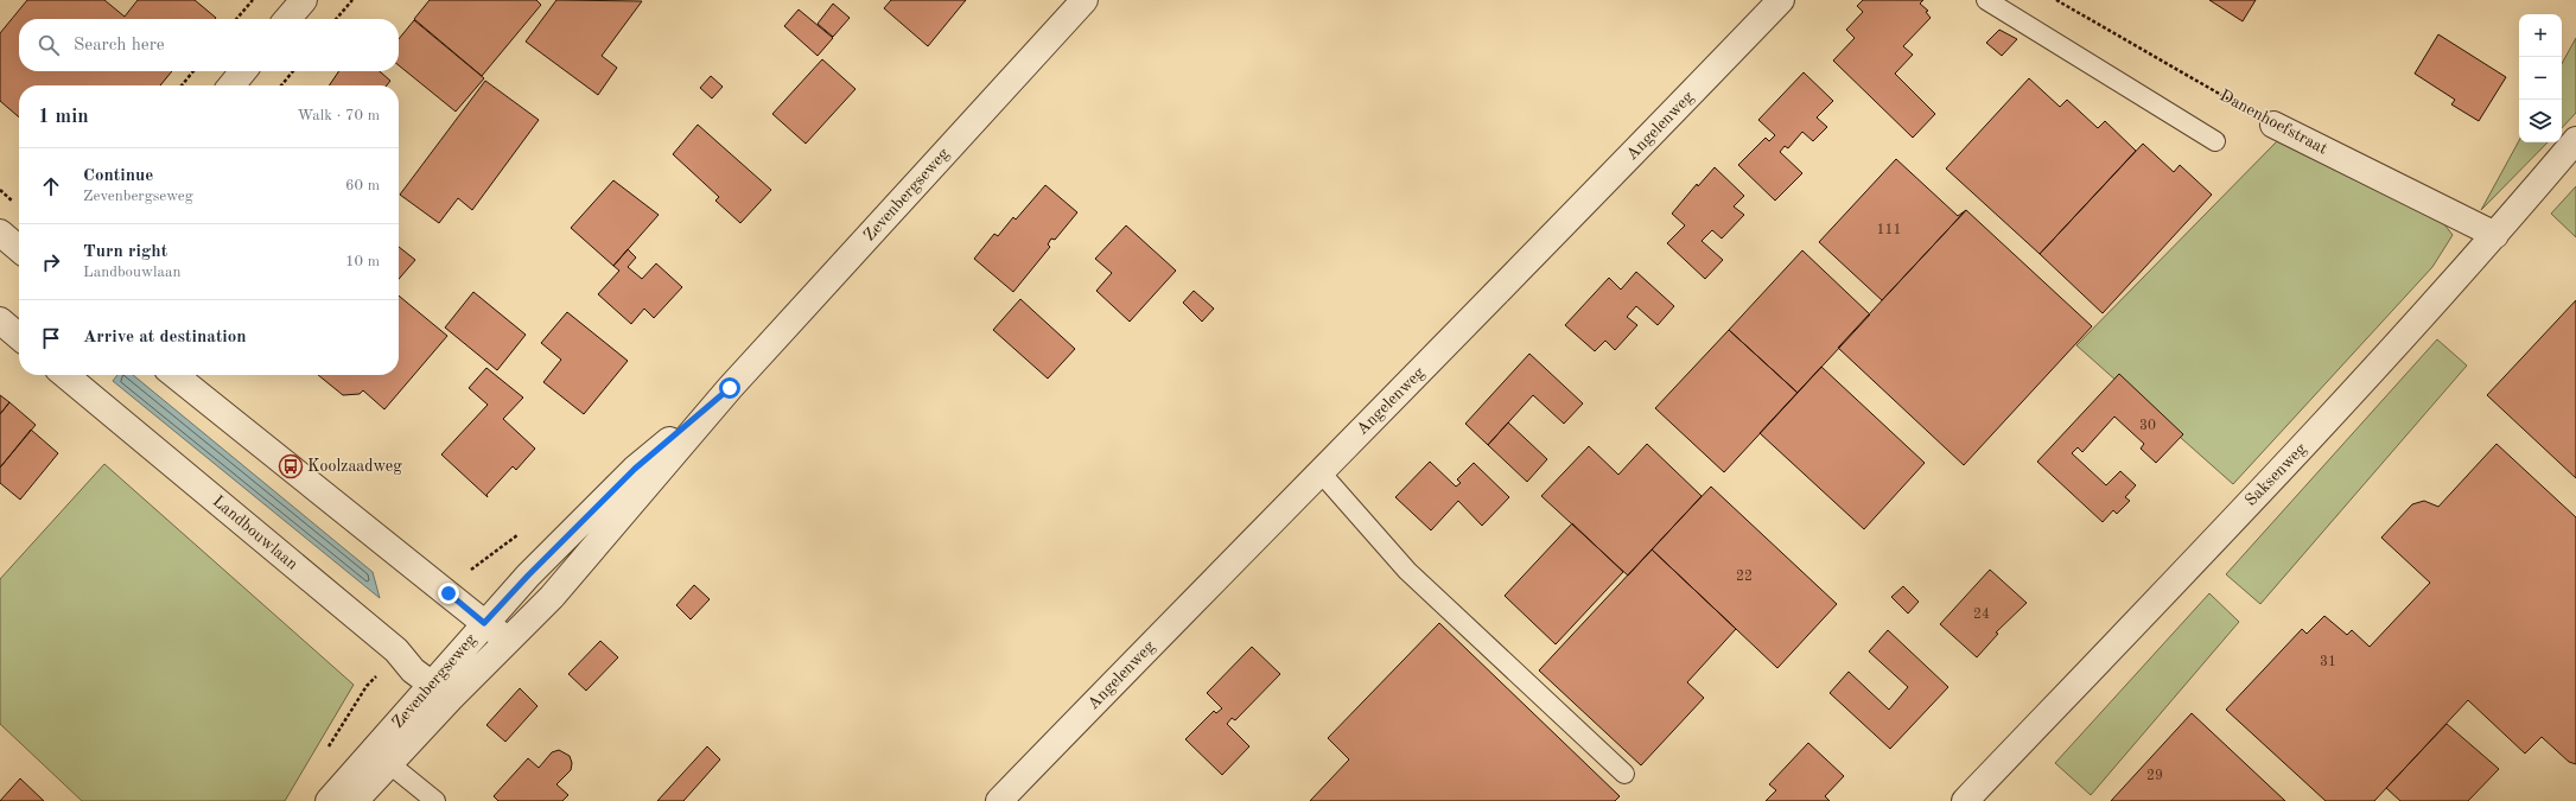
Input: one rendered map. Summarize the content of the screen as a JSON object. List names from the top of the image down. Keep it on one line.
{"streets":{"street":["Danenhoefstraat","Angelenweg","Zevenbergseweg","Saksenweg","Landbouwlaan"]},"crossings":[["Danenhoefstraat","Saksenweg"],["Zevenbergseweg","Landbouwlaan"]],"places":{"bus stop":["Koolzaadweg"]},"house_numbers":["111","30","22","24","31","29"],"page":{"map_buttons":["+","−"],"search":"Search here","heading":["1 min","Walk · 70 m"],"list":[["Continue","Zevenbergseweg","60 m"],["Turn right","Landbouwlaan","10 m"],"Arrive at destination"]}}
